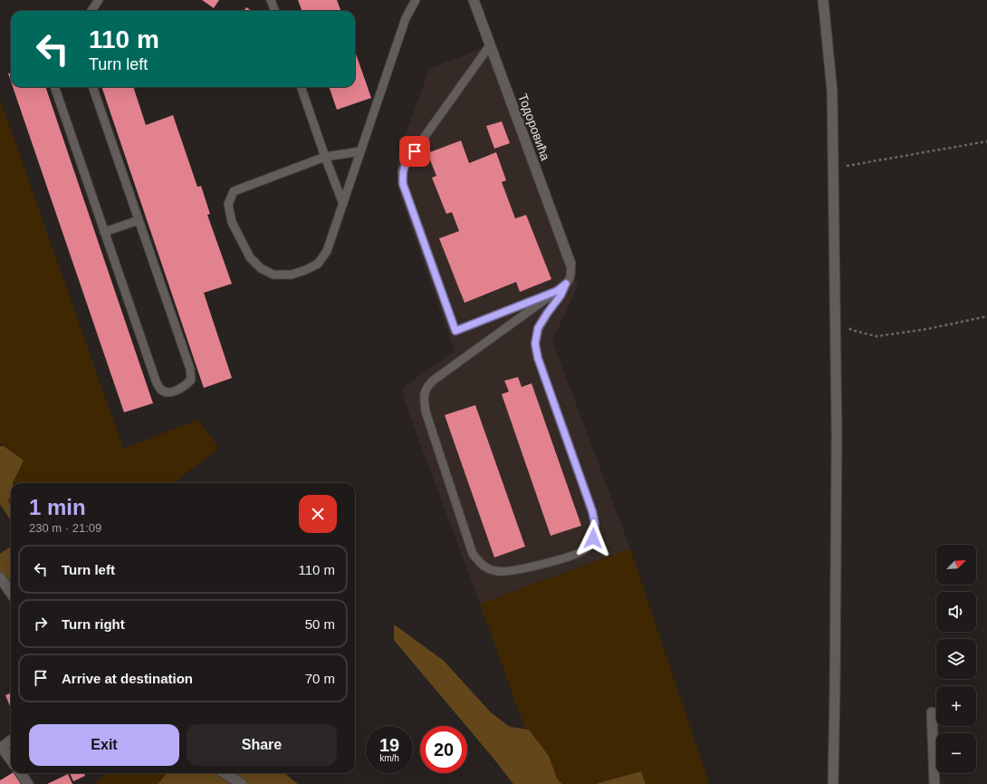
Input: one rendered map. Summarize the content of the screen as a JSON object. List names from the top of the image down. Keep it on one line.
{"streets":{"street":["Тодоровића"]},"north":"top right","page":{"turn":["110 m","Turn left"],"heading":["1 min","230 m · 21:09"],"map_buttons":["+","−"],"list":[{"name":"Turn left","value":"110 m"},{"name":"Turn right","value":"50 m"},{"name":"Arrive at destination","value":"70 m"}],"buttons":["Exit","Share"],"speed":"19 km/h","limit":"20"}}
